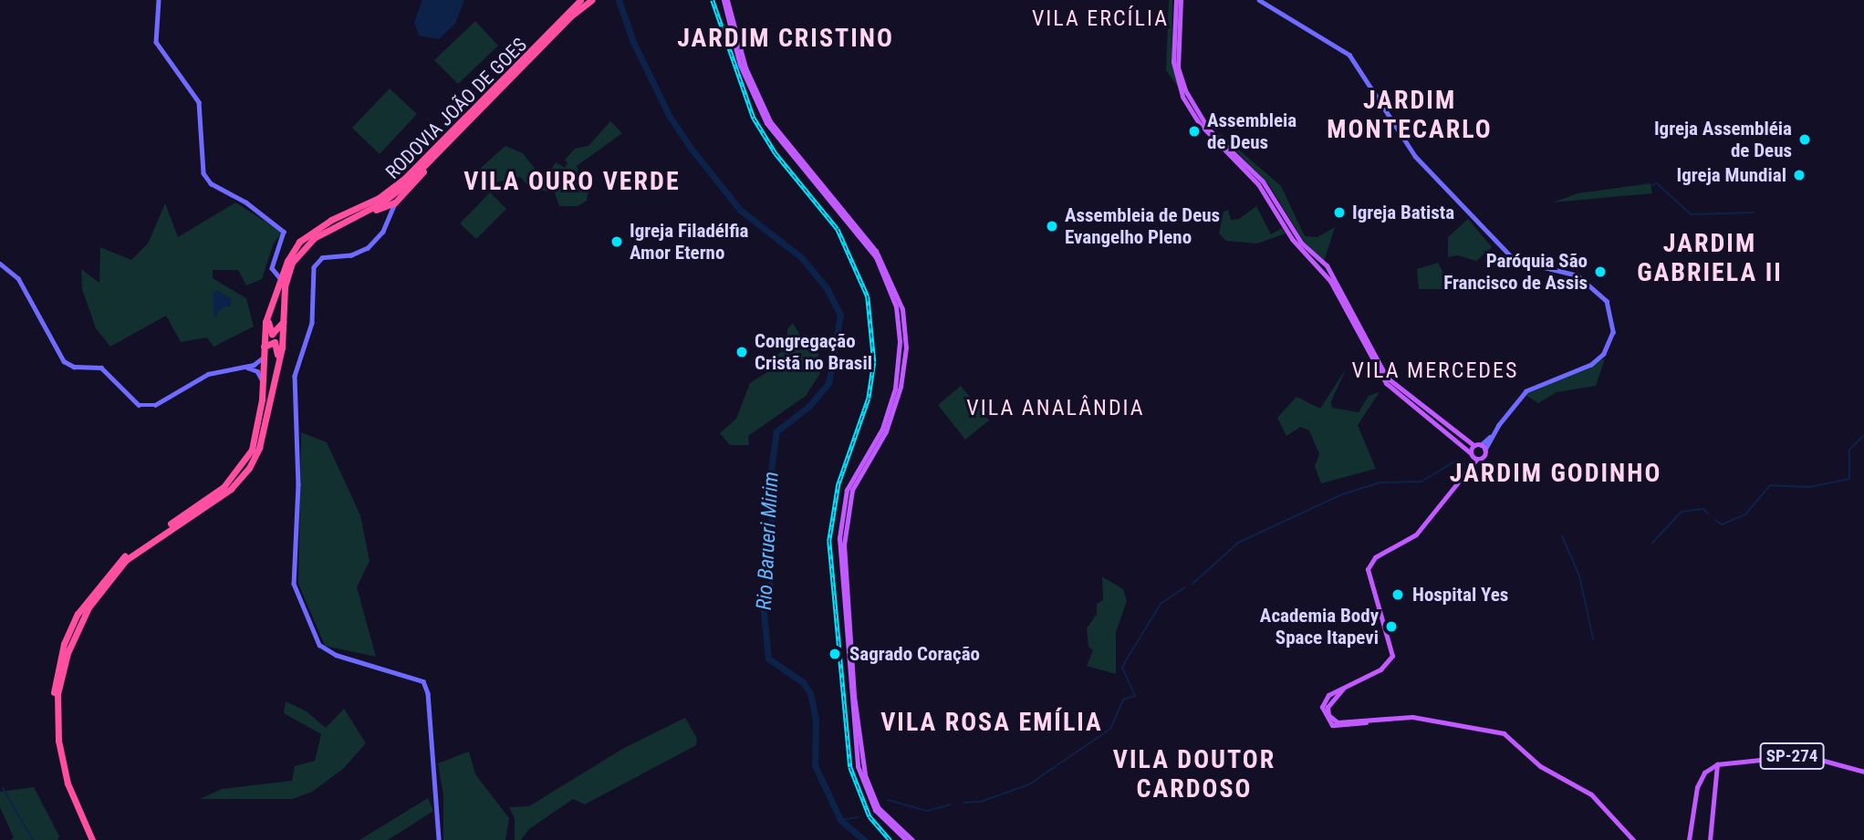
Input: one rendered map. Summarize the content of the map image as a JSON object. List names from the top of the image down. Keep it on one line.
{"streets":{"highway":["RODOVIA JOÃO DE GOES"],"main road":["SP-274"]},"districts":["VILA ERCÍLIA","JARDIM CRISTINO","JARDIM MONTECARLO","VILA OURO VERDE","JARDIM GABRIELA II","VILA MERCEDES","VILA ANALÂNDIA","JARDIM GODINHO","VILA ROSA EMÍLIA","VILA DOUTOR CARDOSO"],"water":["Rio Barueri Mirim"],"places":["Assembleia de Deus","Igreja Assembléia de Deus","Igreja Mundial","Igreja Batista","Assembleia de Deus Evangelho Pleno","Igreja Filadélfia Amor Eterno","Paróquia São Francisco de Assis","Congregação Cristã no Brasil","Hospital Yes","Academia Body Space Itapevi","Sagrado Coração"]}
